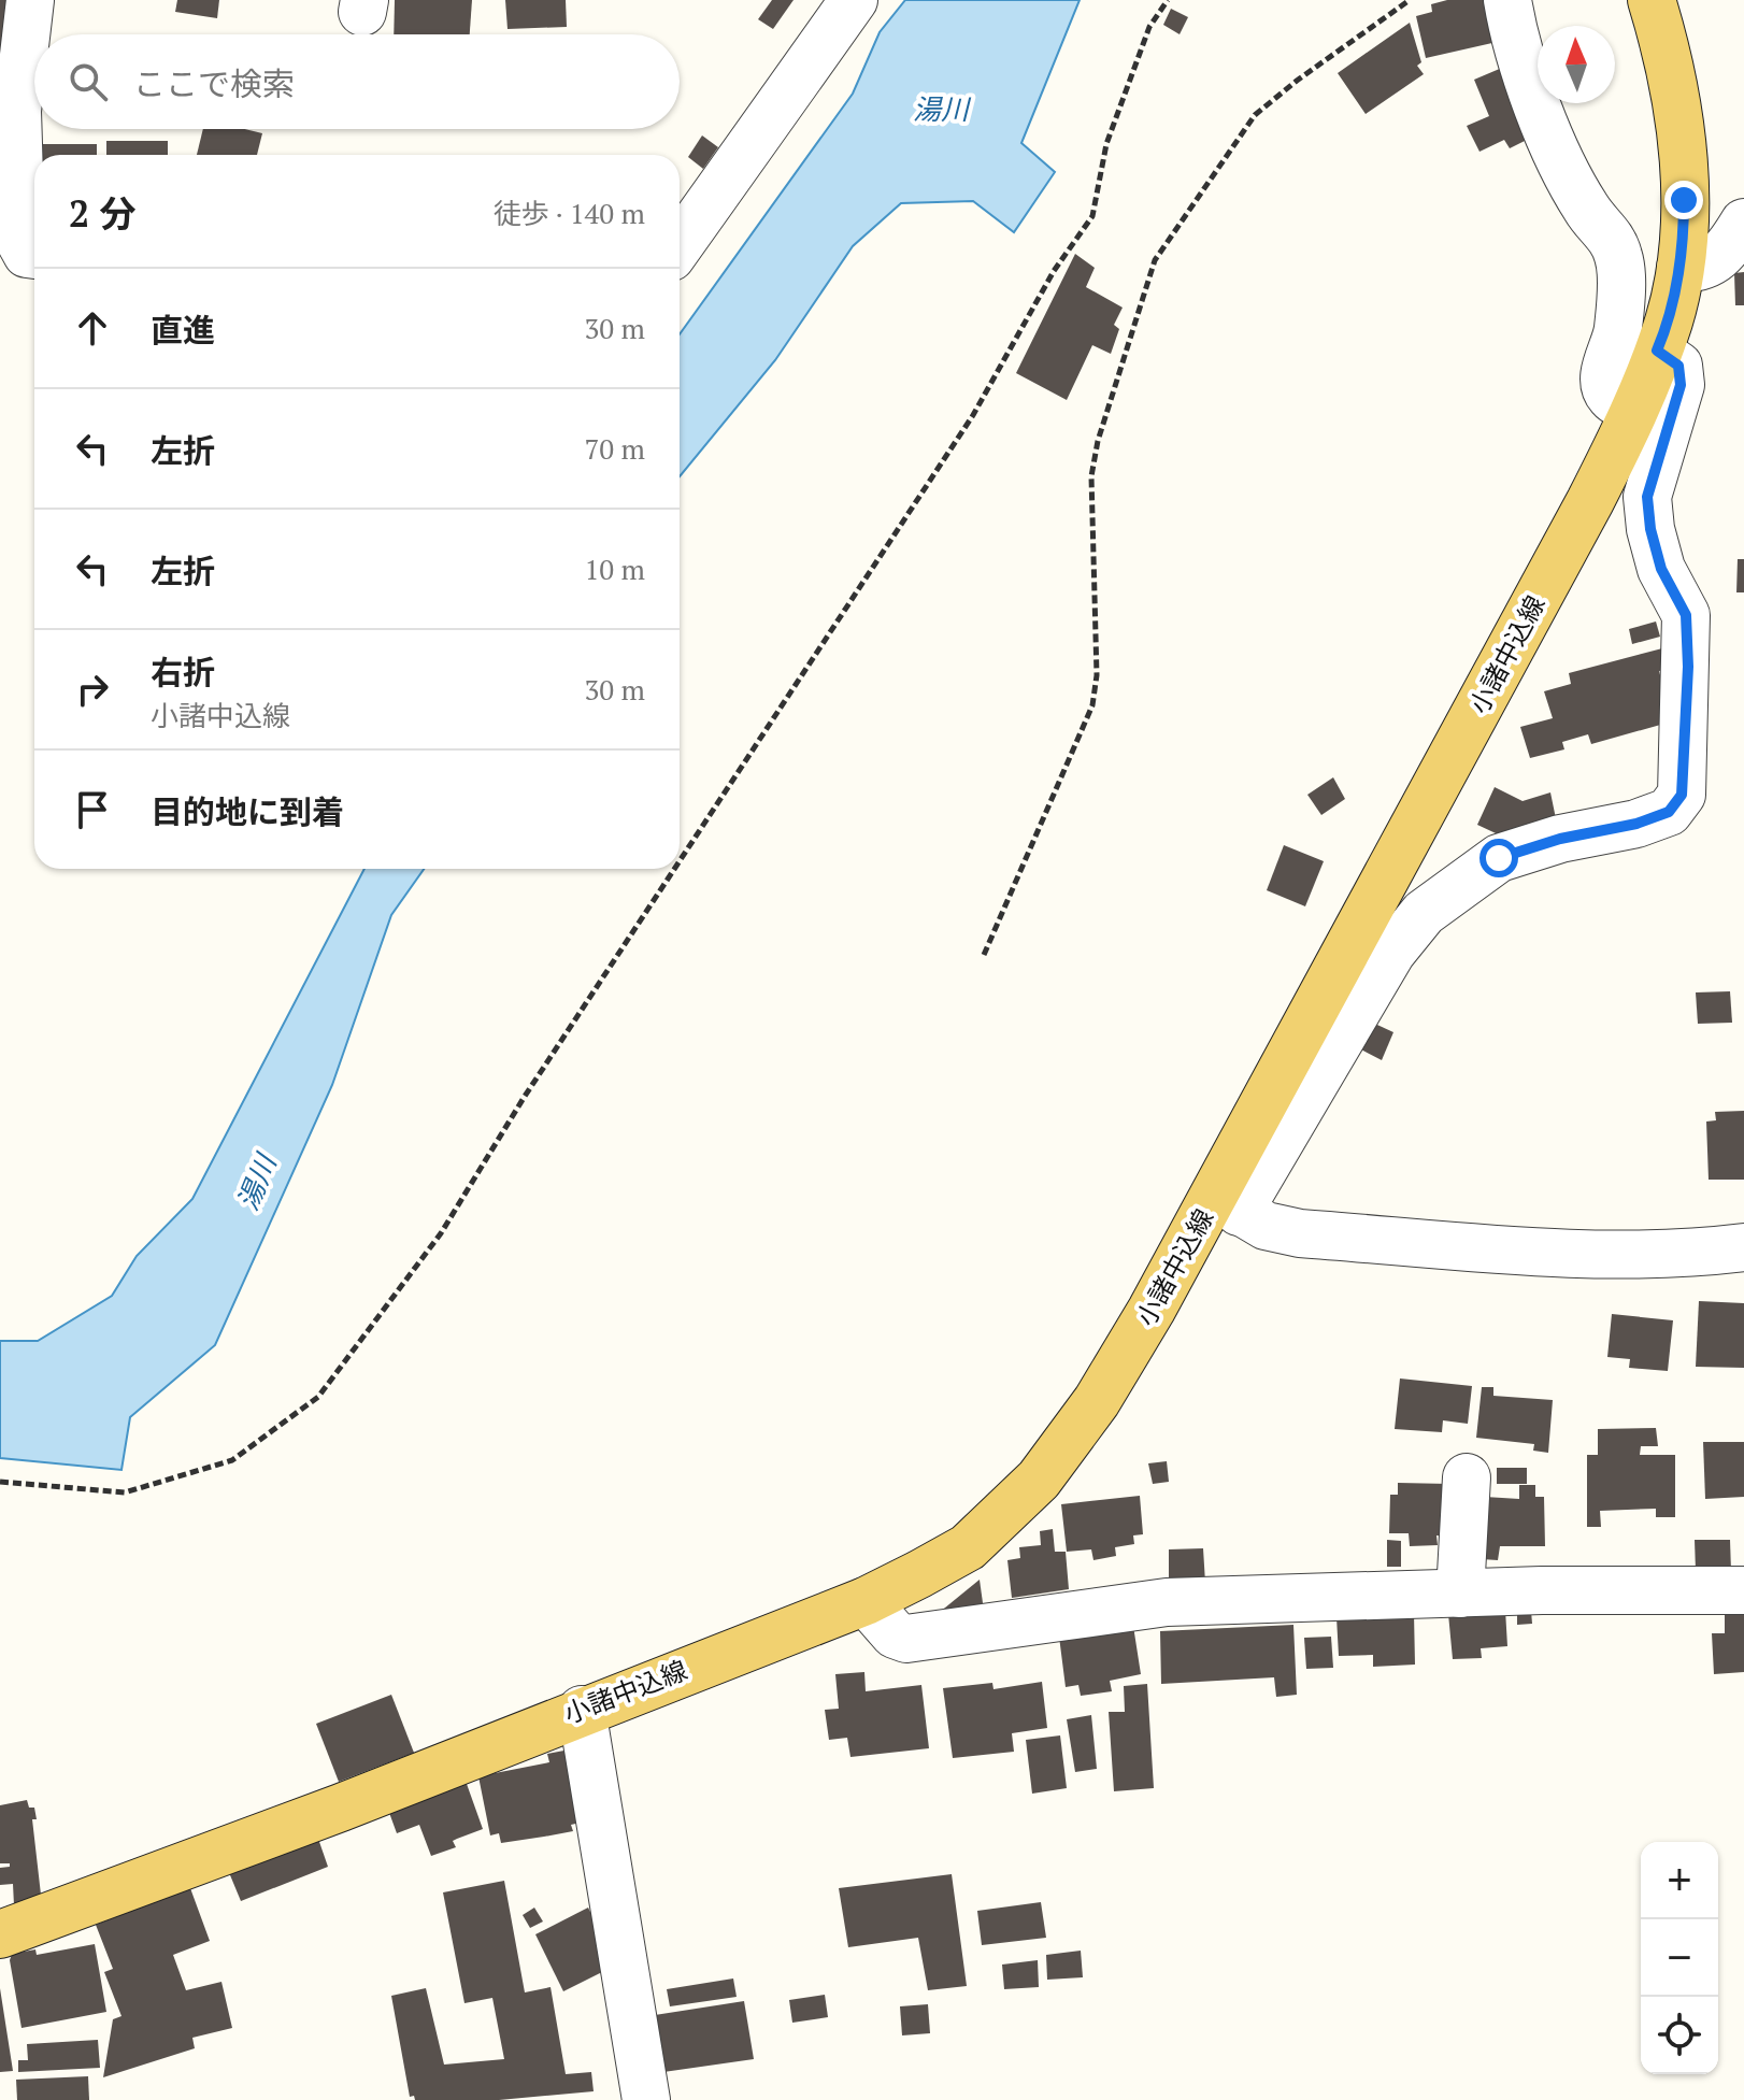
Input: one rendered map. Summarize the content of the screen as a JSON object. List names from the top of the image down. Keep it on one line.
{"streets":{"main road":["小諸中込線"]},"water":["湯川"],"north":"top","page":{"search":"ここで検索","heading":["2 分","徒歩 · 140 m"],"list":[["直進","30 m"],["左折","70 m"],["左折","10 m"],["右折","小諸中込線","30 m"],"目的地に到着"],"map_buttons":["+","−"]}}
